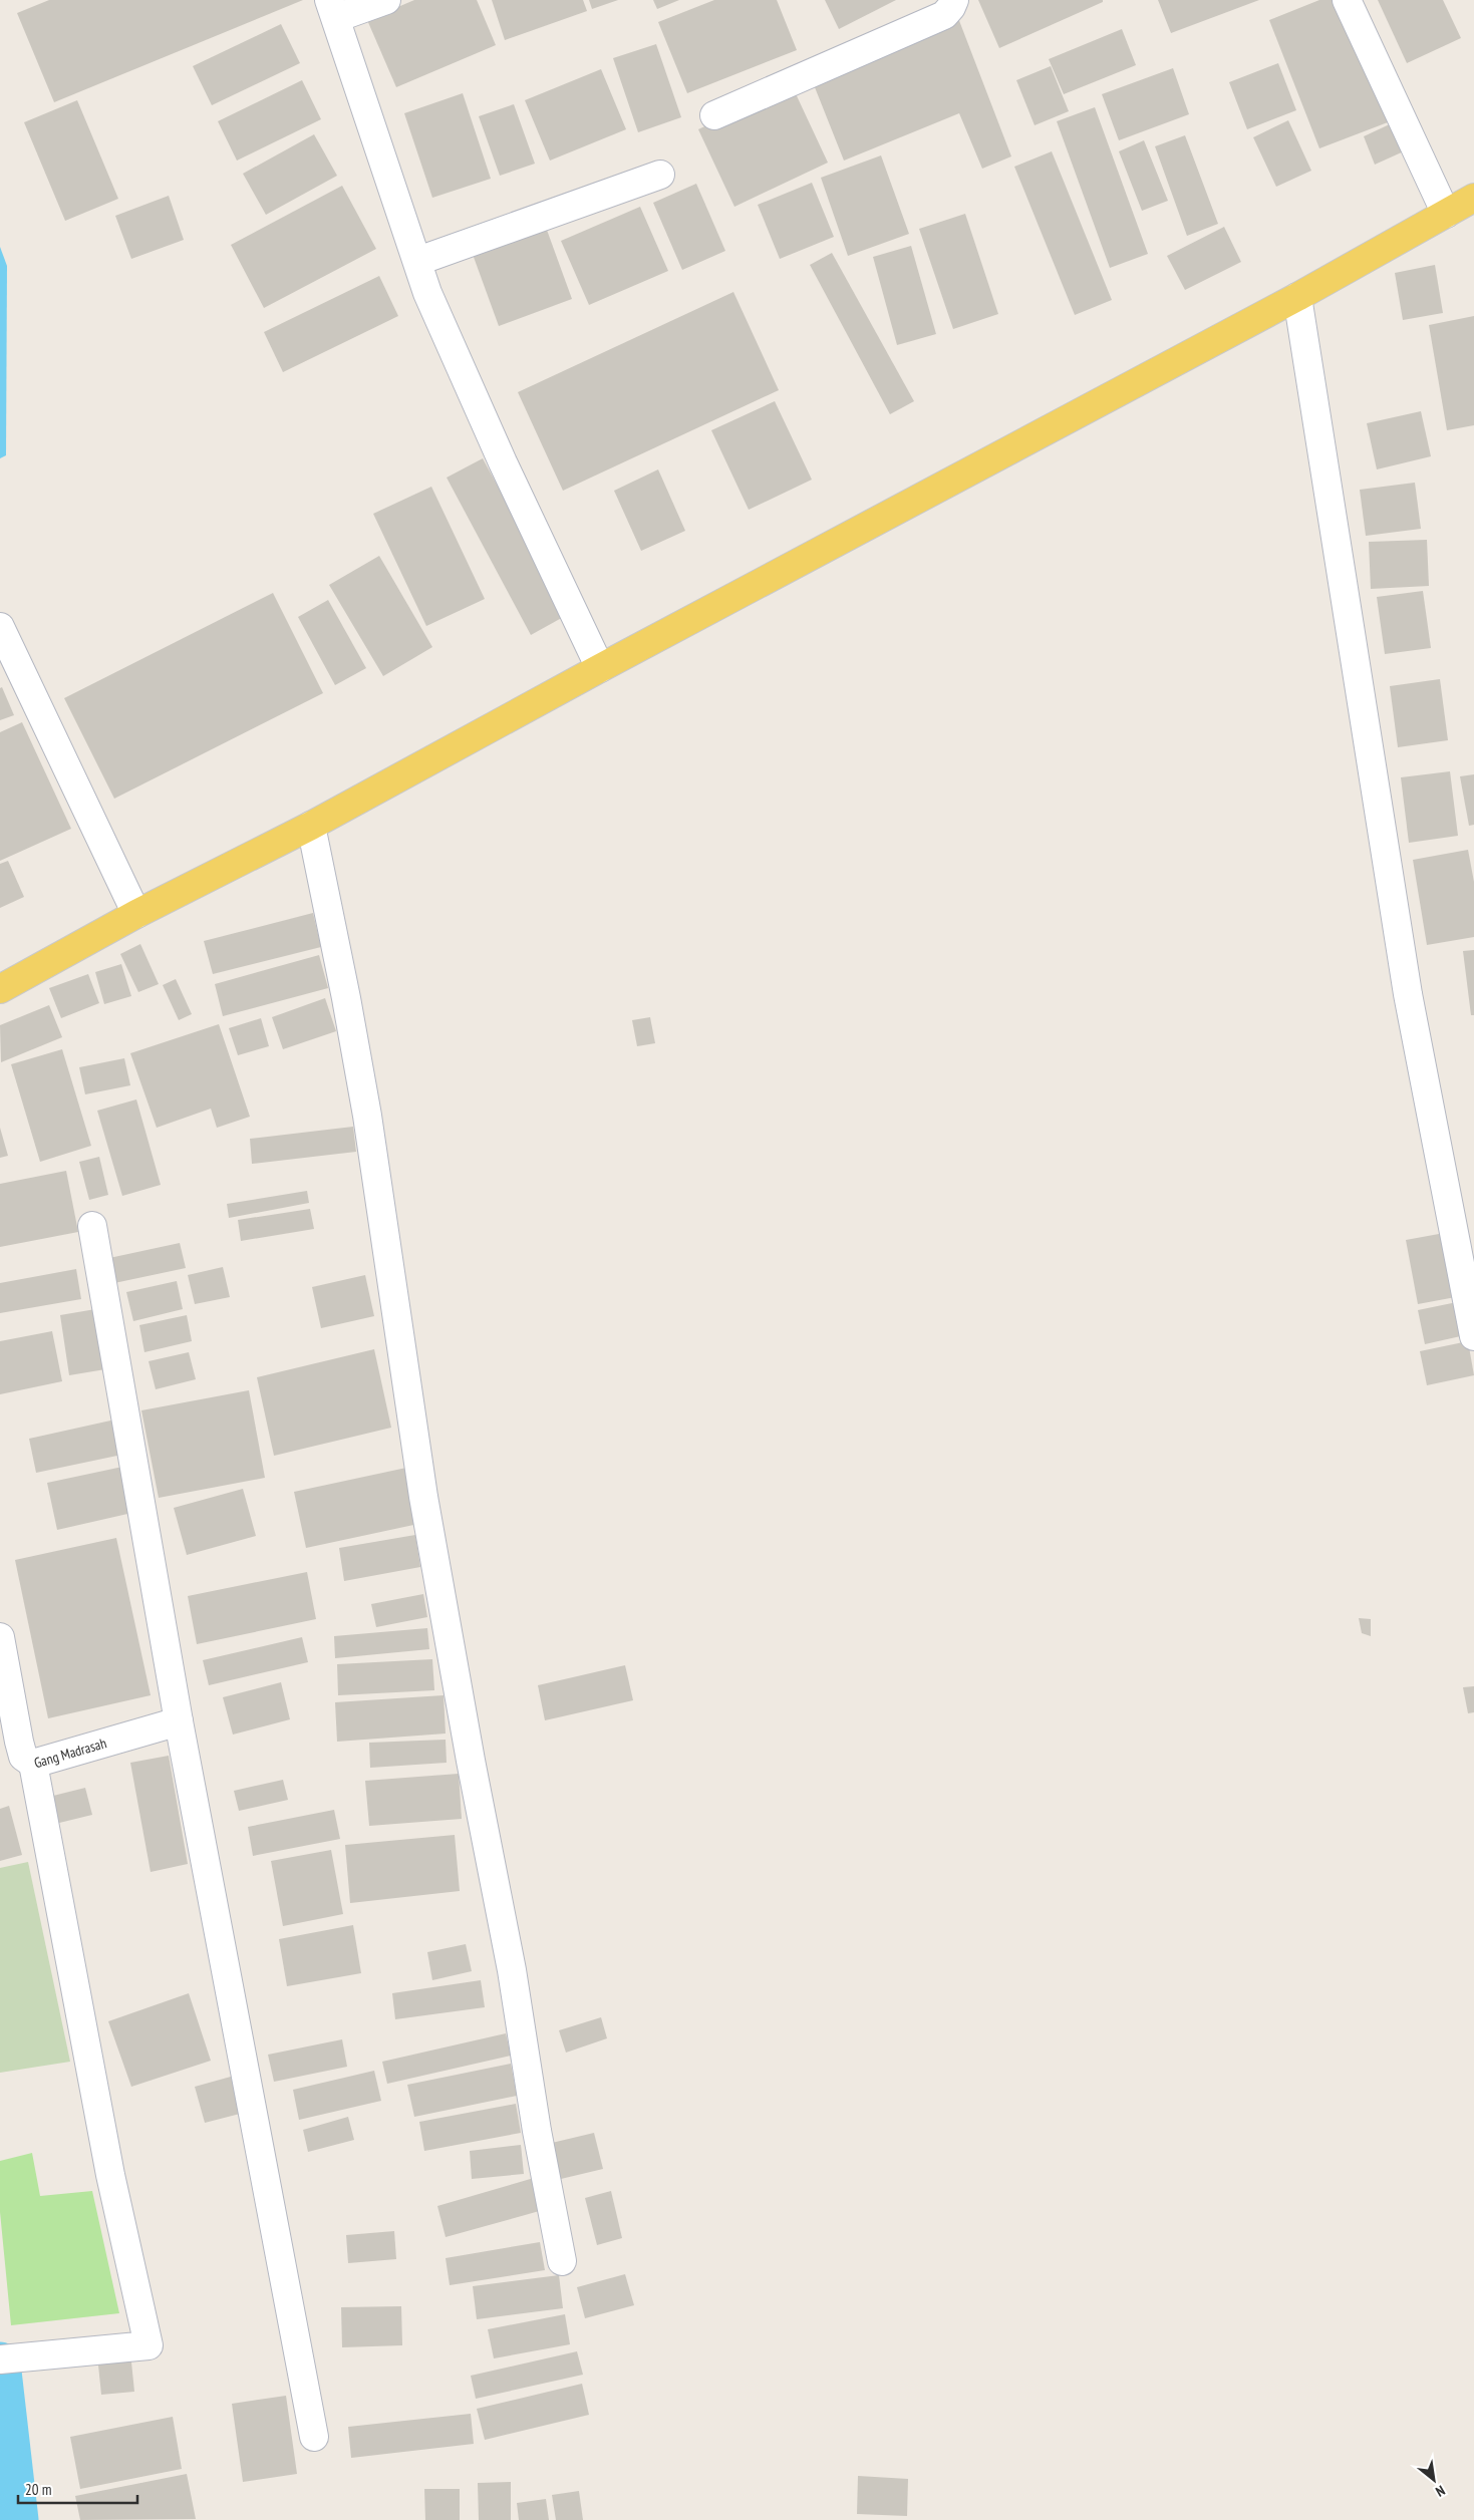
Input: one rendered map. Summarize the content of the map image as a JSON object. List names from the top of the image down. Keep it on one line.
{"streets":{"street":["Gang Madrasah"]},"scale_bar":"20 m","north":"bottom right"}
